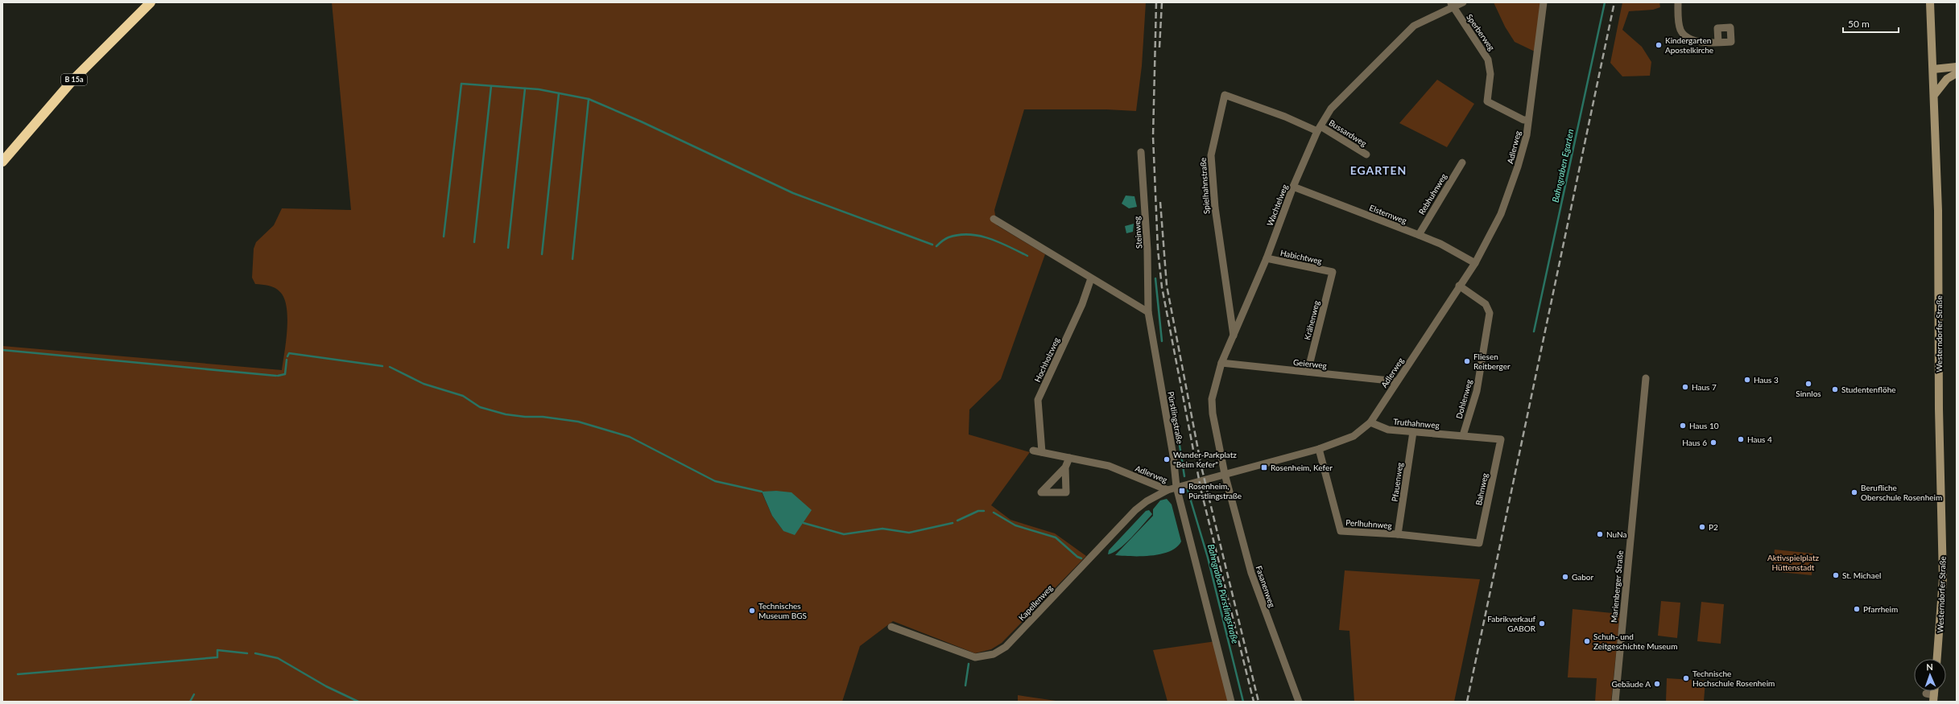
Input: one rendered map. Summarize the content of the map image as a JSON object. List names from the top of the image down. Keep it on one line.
{"streets":{"highway":["B 15a"],"main road":["Westerndorfer Straße"],"street":["Sperberweg","Bussardweg","Adlerweg","Spielhahnstraße","Rebhuhnweg","Wachtelweg","Elsternweg","Steinweg","Habichtweg","Krähenweg","Hochholzweg","Geierweg","Dohlenweg","Pürstlingstraße","Truthahnweg","Pfauenweg","Bahnweg","Perlhuhnweg","Fasanenweg","Marienberger Straße","Kapellenweg"]},"crossings":[["Sperberweg","Adlerweg"],["Sperberweg","Wachtelweg"],["Bussardweg","Spielhahnstraße"],["Bussardweg","Wachtelweg"],["Adlerweg","Wachtelweg"],["Adlerweg","Elsternweg"],["Adlerweg","Hochholzweg"],["Adlerweg","Geierweg"],["Adlerweg","Dohlenweg"],["Adlerweg","Pürstlingstraße"],["Adlerweg","Truthahnweg"],["Adlerweg","Perlhuhnweg"],["Adlerweg","Fasanenweg"],["Adlerweg","Kapellenweg"],["Spielhahnstraße","Wachtelweg"],["Rebhuhnweg","Elsternweg"],["Wachtelweg","Elsternweg"],["Wachtelweg","Habichtweg"],["Wachtelweg","Geierweg"],["Wachtelweg","Fasanenweg"],["Steinweg","Pürstlingstraße"],["Habichtweg","Krähenweg"],["Krähenweg","Geierweg"],["Dohlenweg","Truthahnweg"],["Truthahnweg","Pfauenweg"],["Truthahnweg","Bahnweg"],["Pfauenweg","Perlhuhnweg"],["Bahnweg","Perlhuhnweg"]],"districts":["EGARTEN"],"water":["Bahngraben Egarten","Bahngraben Pürstlingstraße"],"parks":["Aktivspielplatz Hüttenstadt"],"places":{"other":["Kindergarten Apostelkirche","Fliesen Reitberger","Haus 3","Sinnlos","Haus 7","Studentenflöhe","Haus 10","Haus 4","Haus 6","Wander-Parkplatz \"Beim Kefer\"","Berufliche Oberschule Rosenheim","P2","NuNa","St. Michael","Gabor","Pfarrheim","Technisches Museum BGS","Fabrikverkauf GABOR","Schuh- und Zeitgeschichte Museum","Technische Hochschule Rosenheim","Gebäude A"],"transit":["Rosenheim, Kefer","Rosenheim, Pürstlingstraße"]},"scale_bar":"50 m","north":"top"}
